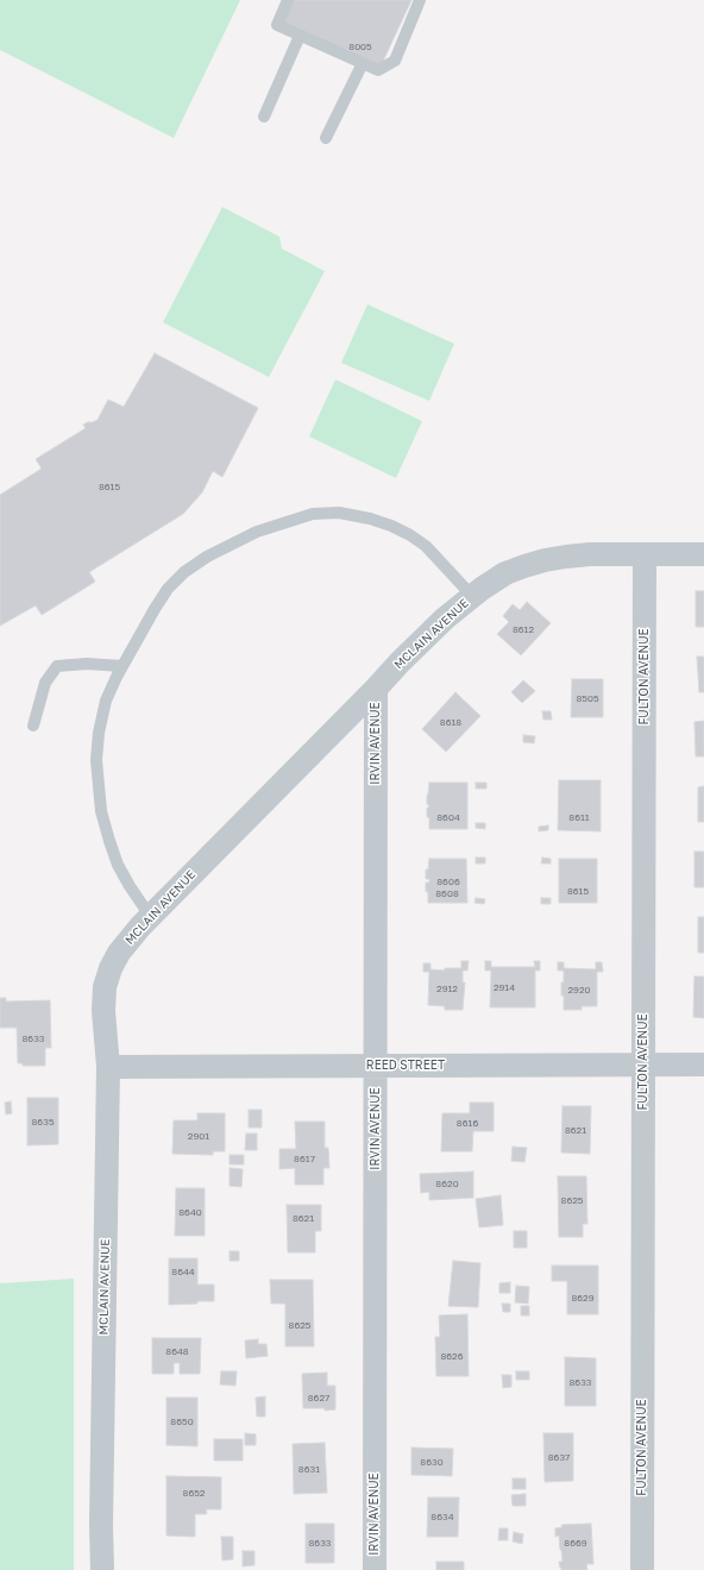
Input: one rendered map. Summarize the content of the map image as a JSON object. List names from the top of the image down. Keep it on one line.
{"streets":{"street":["MCLAIN AVENUE","FULTON AVENUE","IRVIN AVENUE","REED STREET"]},"crossings":[["MCLAIN AVENUE","FULTON AVENUE"],["MCLAIN AVENUE","IRVIN AVENUE"],["MCLAIN AVENUE","REED STREET"],["FULTON AVENUE","REED STREET"],["IRVIN AVENUE","REED STREET"]],"house_numbers":["8005","8615","8612","8505","8618","8604","8611","8606","8615","8608","2914","2912","2920","8633","8635","8616","8621","2901","8617","8620","8625","8640","8621","8644","8629","8625","8648","8626","8633","8627","8650","8637","8630","8631","8652","8634","8633","8669"]}
